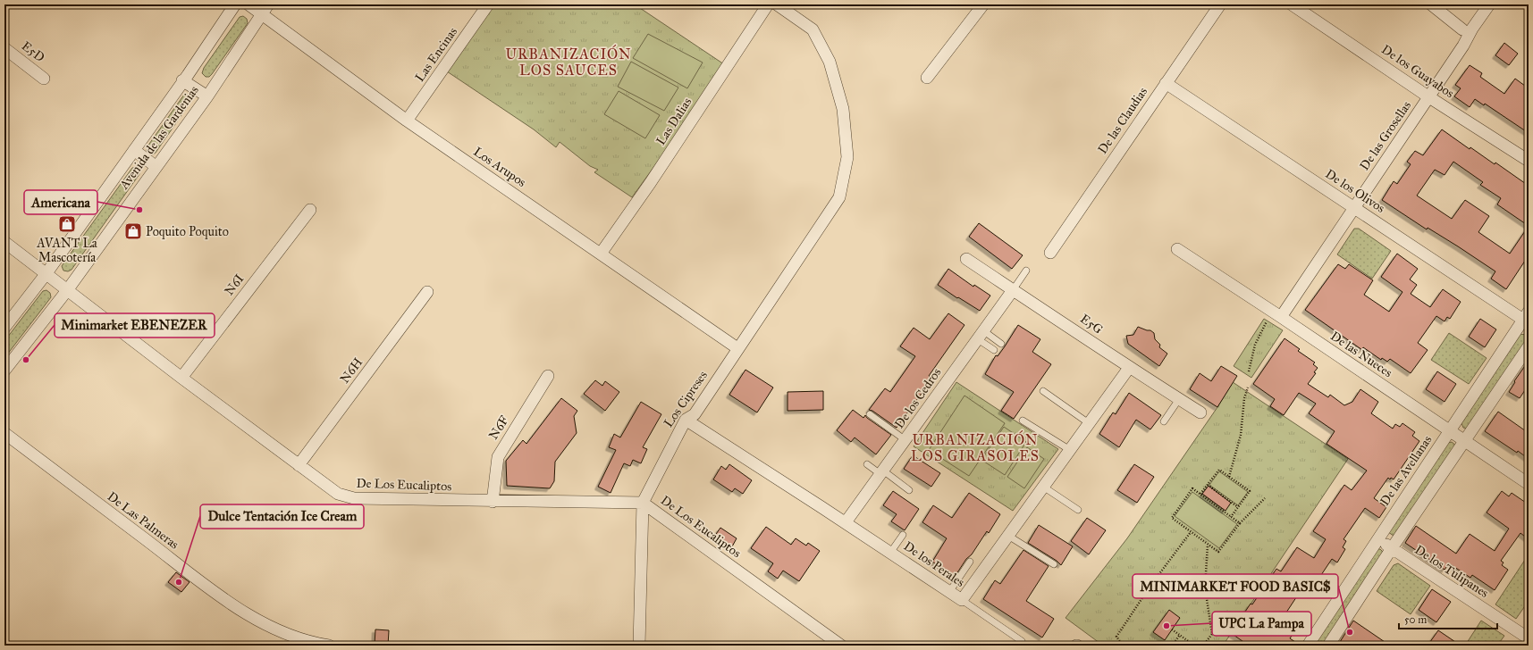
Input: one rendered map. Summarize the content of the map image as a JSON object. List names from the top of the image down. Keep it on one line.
{"streets":{"street":["E5D","Las Encinas","De los Guayabos","De las Claudias","Las Dalias","De las Grosellas","Avenida de las Gardenias","Los Arupos","De los Olivos","N6I","E5G","De las Nueces","N6H","De los Cedros","Los Cipreses","N6F","De las Avellanas","De Los Eucaliptos","De Las Palmeras","De los Perales","De los Tulipanes"]},"crossings":[["Las Encinas","Los Arupos"],["De los Guayabos","De las Grosellas"],["De las Claudias","De los Olivos"],["Las Dalias","Los Arupos"],["De las Grosellas","De los Olivos"],["De las Grosellas","De las Nueces"],["Avenida de las Gardenias","Los Arupos"],["Avenida de las Gardenias","De Los Eucaliptos"],["Los Arupos","Los Cipreses"],["De los Olivos","De las Avellanas"],["N6I","De Los Eucaliptos"],["E5G","De los Cedros"],["E5G","De los Perales"],["De las Nueces","De las Avellanas"],["N6H","De Los Eucaliptos"],["De los Cedros","De los Perales"],["Los Cipreses","De Los Eucaliptos"],["Los Cipreses","De los Perales"],["N6F","De Los Eucaliptos"],["De las Avellanas","De los Tulipanes"]],"districts":["URBANIZACIÓN LOS SAUCES","URBANIZACIÓN LOS GIRASOLES"],"places":{"other":["Americana","Minimarket EBENEZER","Dulce Tentación Ice Cream","UPC La Pampa","MINIMARKET FOOD BASIC$"],"shop":["AVANT La Mascotería","Poquito Poquito"]},"scale_bar":"50 m"}
